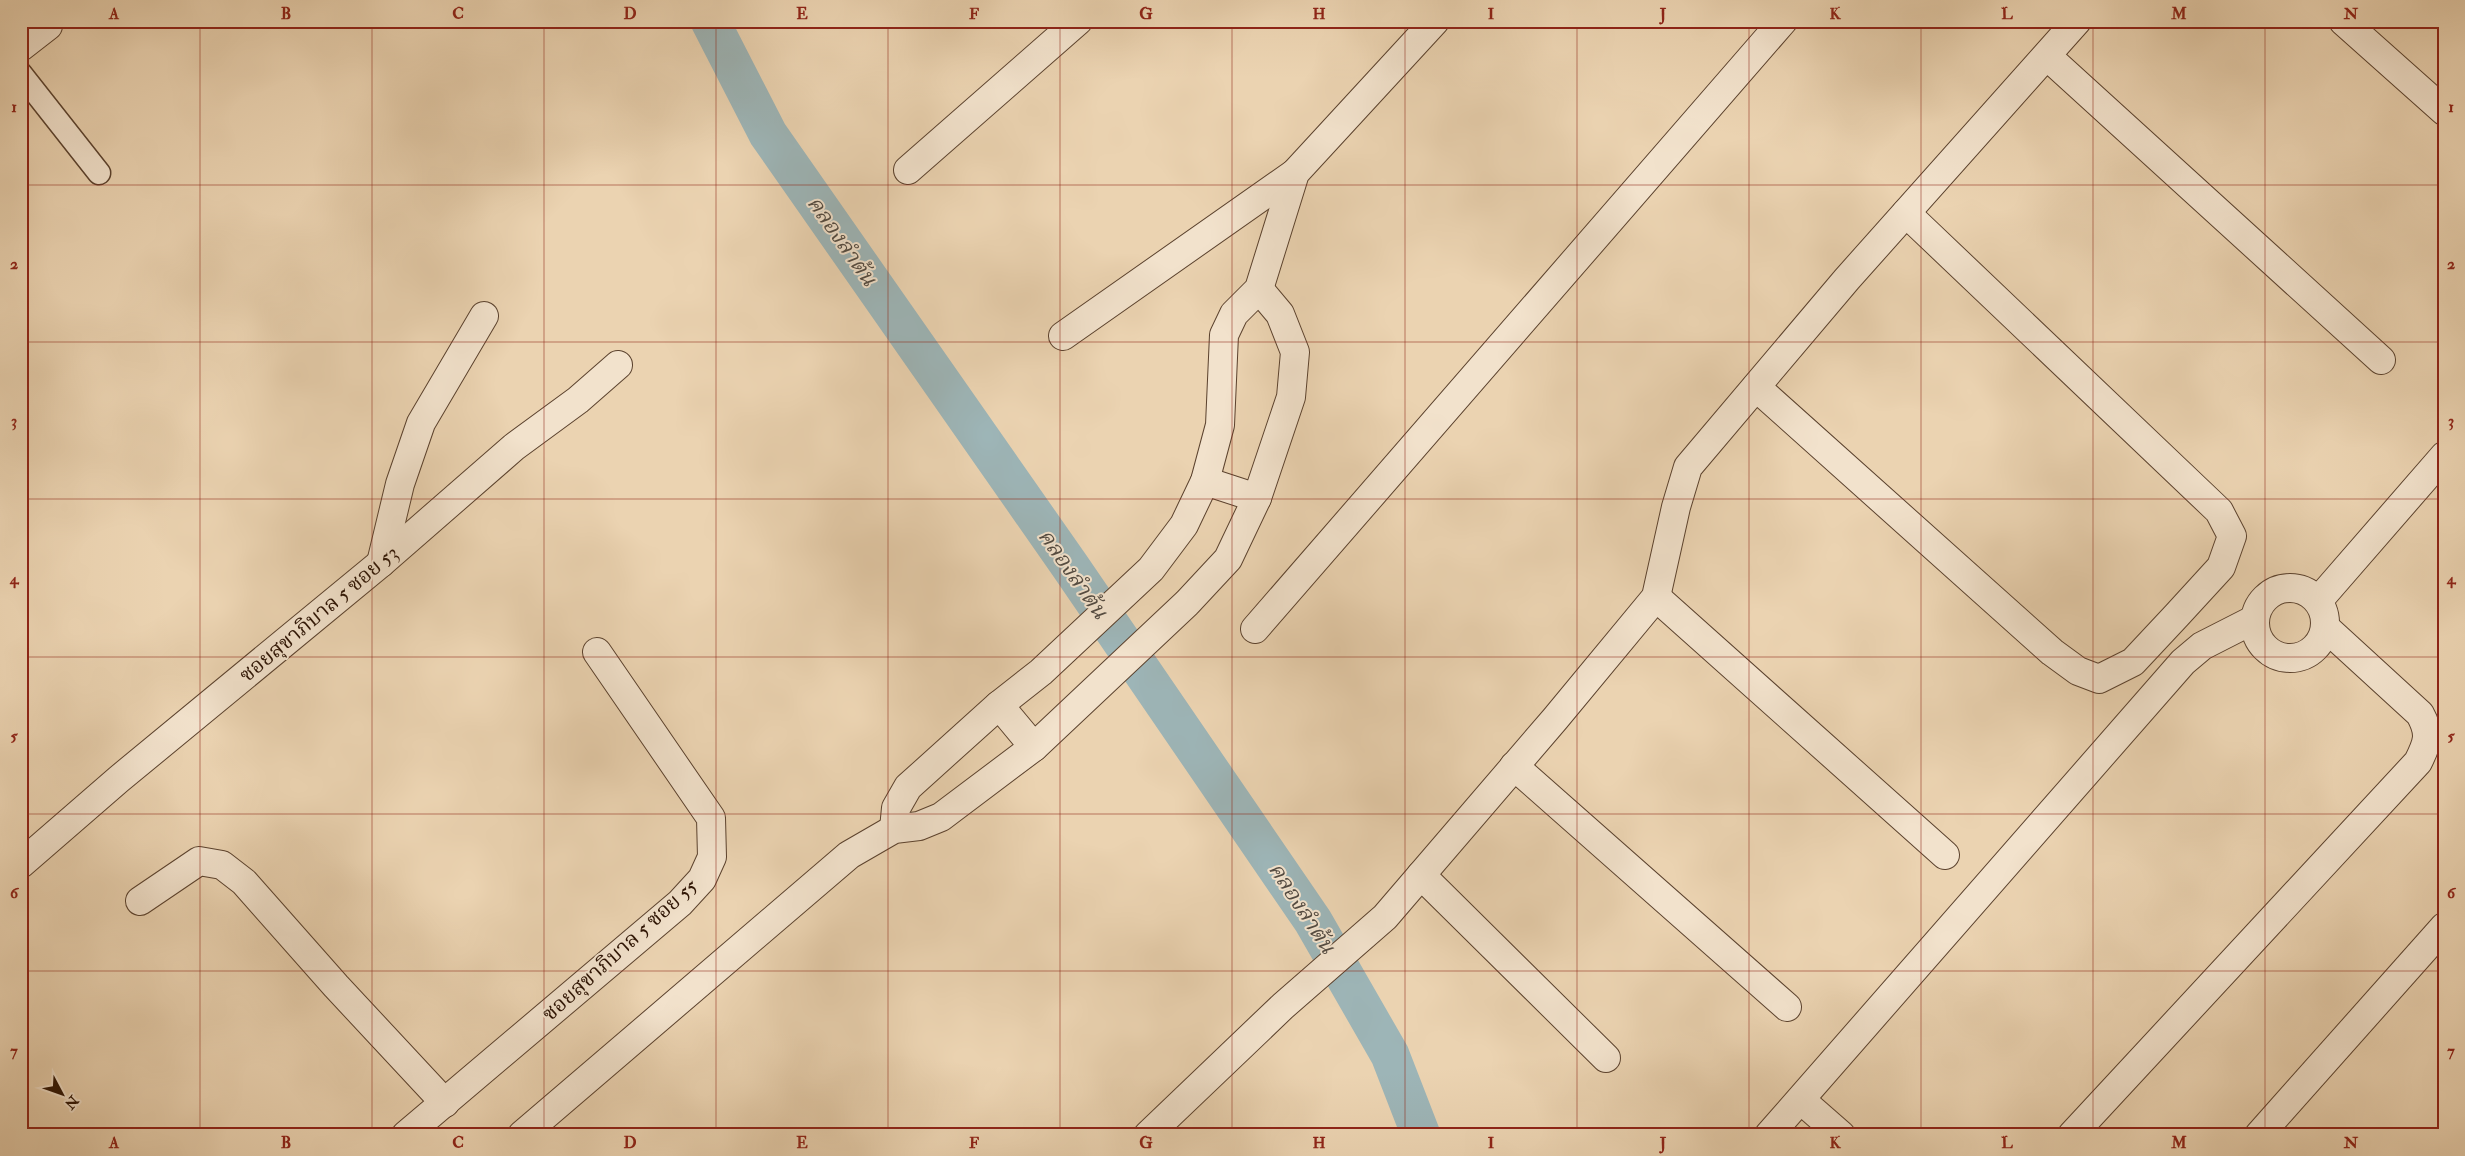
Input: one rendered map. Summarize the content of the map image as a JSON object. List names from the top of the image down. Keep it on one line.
{"streets":{"street":["ซอยสุขาภิบาล 5 ซอย 53","ซอยสุขาภิบาล 5 ซอย 55"]},"water":["คลองลำต้น"],"north":"bottom right","grid":{"columns":["A","B","C","D","E","F","G","H","I","J","K","L","M","N"],"rows":["1","2","3","4","5","6","7"]}}
